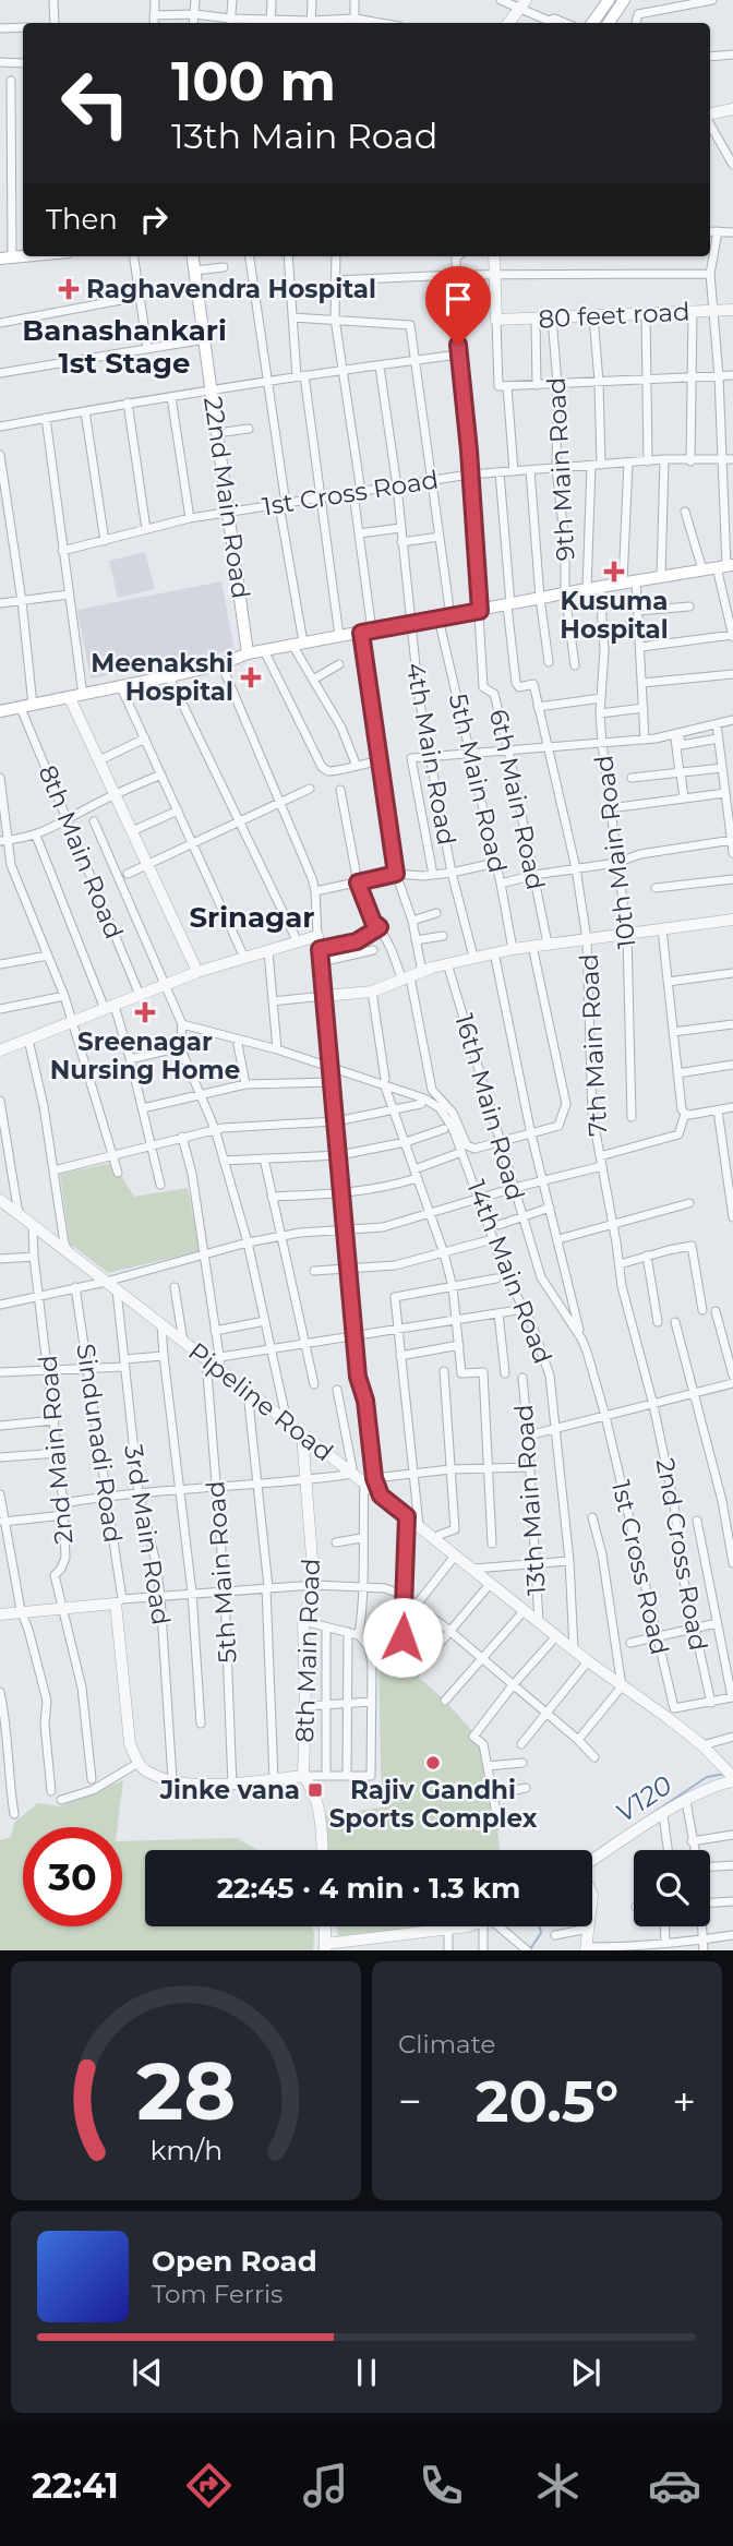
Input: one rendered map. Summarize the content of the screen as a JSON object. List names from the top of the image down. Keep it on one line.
{"streets":{"main road":["22nd Main Road"],"street":["80 feet road","9th Main Road","1st Cross Road","4th Main Road","5th Main Road","6th Main Road","8th Main Road","10th Main Road","7th Main Road","16th Main Road","14th Main Road","Pipeline Road","Sindunadi Road","2nd Main Road","13th Main Road","3rd Main Road","2nd Cross Road"]},"crossings":[["80 feet road","9th Main Road"],["80 feet road","10th Main Road"],["9th Main Road","1st Cross Road"],["1st Cross Road","22nd Main Road"],["1st Cross Road","4th Main Road"],["1st Cross Road","5th Main Road"],["1st Cross Road","6th Main Road"],["1st Cross Road","10th Main Road"],["1st Cross Road","16th Main Road"],["1st Cross Road","Pipeline Road"],["5th Main Road","Pipeline Road"],["8th Main Road","Pipeline Road"],["7th Main Road","2nd Cross Road"],["14th Main Road","Pipeline Road"],["Pipeline Road","13th Main Road"],["Pipeline Road","3rd Main Road"],["Sindunadi Road","3rd Main Road"]],"districts":["Banashankari 1st Stage","Srinagar"],"water":["V120"],"places":{"health":["Raghavendra Hospital","Kusuma Hospital","Meenakshi Hospital","Sreenagar Nursing Home"],"other":["Rajiv Gandhi Sports Complex"],"transit":["Jinke vana"]},"page":{"turn":["100 m","13th Main Road"],"then":"Then","limit":"30","trip":"22:45 · 4 min · 1.3 km","tile":"Climate","heat":["−","20.5°","+"],"song":["Open Road","Tom Ferris"],"tabs":"22:41","gauge":["28","km/h"]}}
